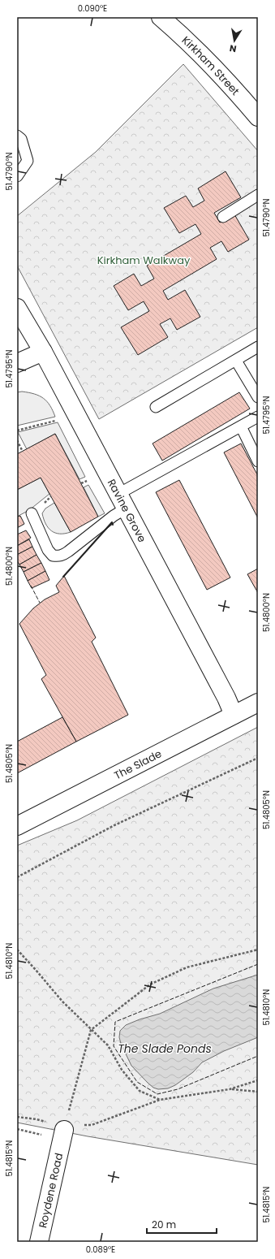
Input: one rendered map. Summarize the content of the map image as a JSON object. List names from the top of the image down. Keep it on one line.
{"streets":{"street":["Kirkham Street","Ravine Grove","The Slade","Roydene Road"]},"crossings":[["Ravine Grove","The Slade"]],"water":["The Slade Ponds"],"parks":["Kirkham Walkway"],"scale_bar":"20 m","north":"bottom","coordinates":["0.090°E","51.4790°N","51.4795°N","51.4800°N","51.4805°N","51.4810°N","51.4815°N","0.089°E"]}
